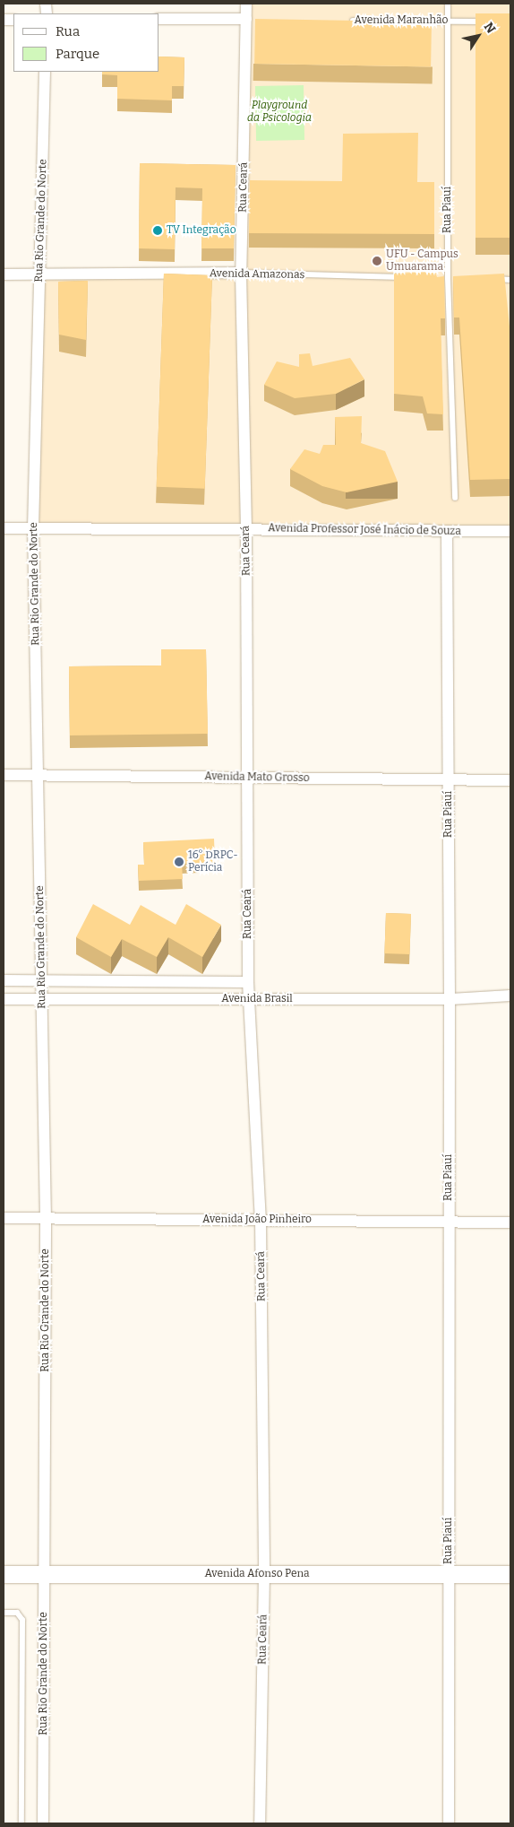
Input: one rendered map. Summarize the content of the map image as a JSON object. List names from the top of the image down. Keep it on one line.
{"streets":{"street":["Rua Ceará","Rua Piauí","Rua Rio Grande do Norte","Avenida Amazonas","Avenida Professor José Inácio de Souza","Avenida Mato Grosso","Avenida Brasil","Avenida João Pinheiro","Avenida Afonso Pena"],"lane":["Avenida Maranhão"]},"crossings":[["Avenida Maranhão","Rua Piauí"],["Rua Ceará","Avenida Amazonas"],["Rua Ceará","Avenida Professor José Inácio de Souza"],["Rua Ceará","Avenida Mato Grosso"],["Rua Ceará","Avenida Brasil"],["Rua Ceará","Avenida João Pinheiro"],["Rua Ceará","Avenida Afonso Pena"],["Rua Piauí","Avenida Professor José Inácio de Souza"],["Rua Piauí","Avenida Mato Grosso"],["Rua Piauí","Avenida Brasil"],["Rua Piauí","Avenida João Pinheiro"],["Rua Piauí","Avenida Afonso Pena"],["Rua Rio Grande do Norte","Avenida Amazonas"],["Rua Rio Grande do Norte","Avenida Professor José Inácio de Souza"],["Rua Rio Grande do Norte","Avenida Mato Grosso"],["Rua Rio Grande do Norte","Avenida Brasil"],["Rua Rio Grande do Norte","Avenida João Pinheiro"],["Rua Rio Grande do Norte","Avenida Afonso Pena"]],"parks":["Playground da Psicologia"],"places":["TV Integração","UFU - Campus Umuarama","16° DRPC- Perícia"],"legend":["Rua","Parque"],"north":"top right"}
